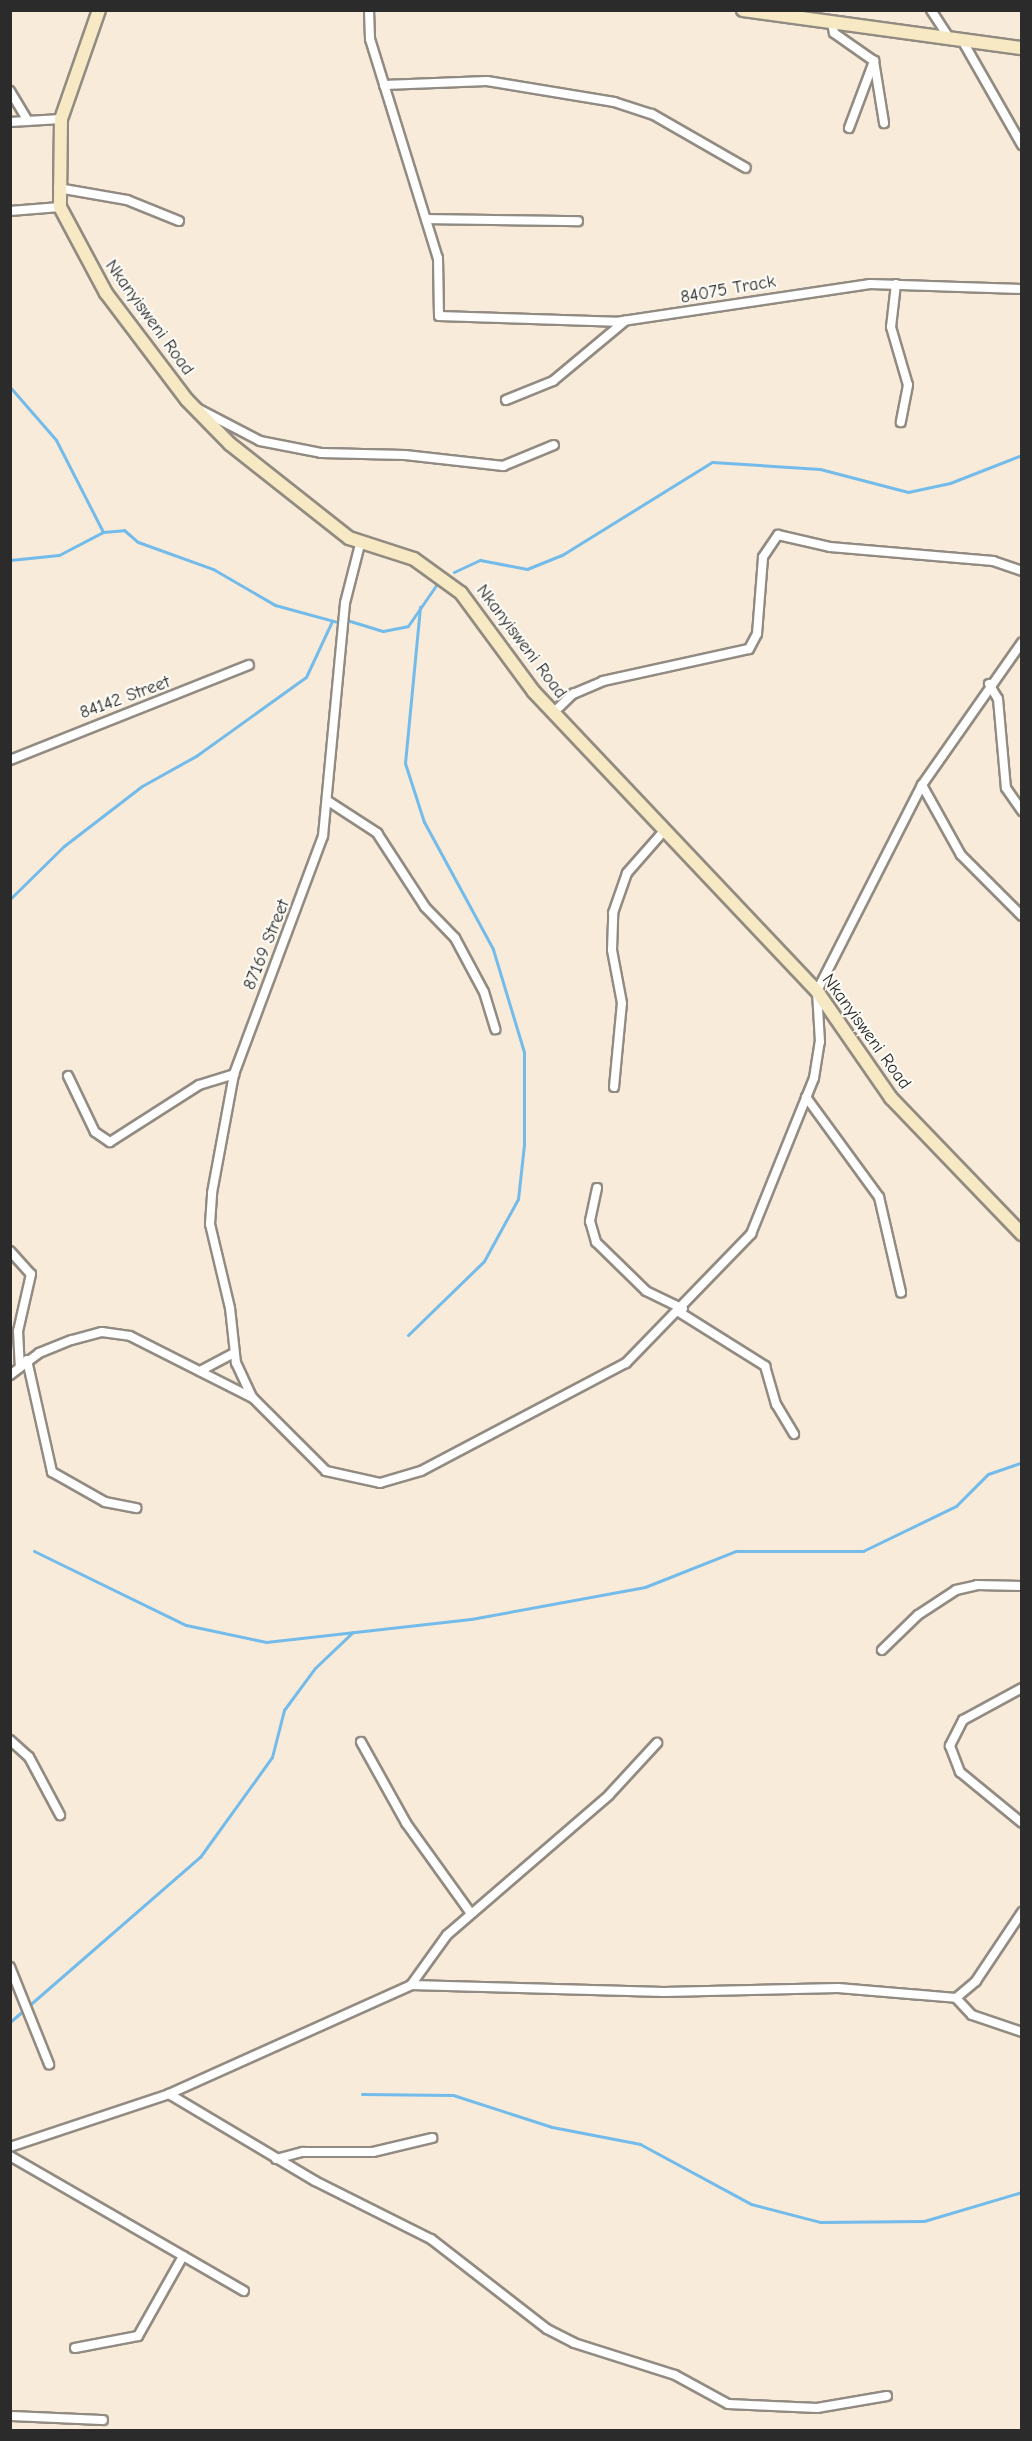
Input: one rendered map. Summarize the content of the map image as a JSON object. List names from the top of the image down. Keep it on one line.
{"streets":{"street":["84075 Track","Nkanyisweni Road","84142 Street","87169 Street"]},"crossings":[["Nkanyisweni Road","87169 Street"]]}
